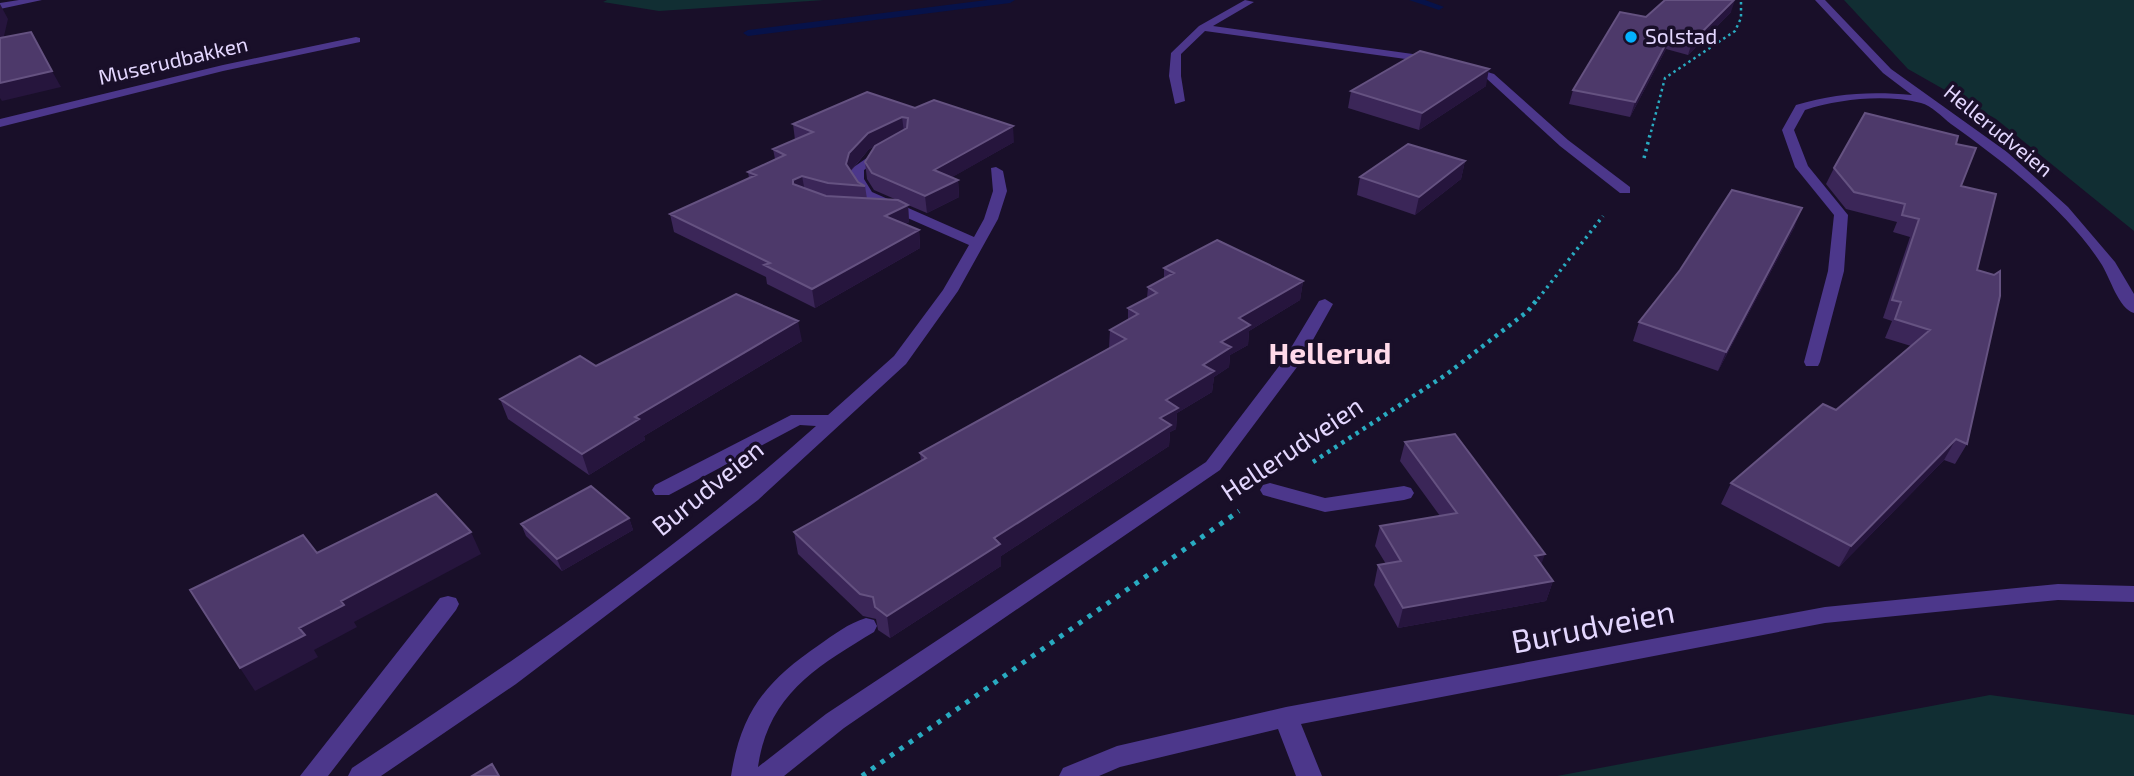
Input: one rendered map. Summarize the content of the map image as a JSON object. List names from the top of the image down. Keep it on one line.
{"streets":{"street":["Muserudbakken","Hellerudveien","Burudveien"]},"districts":["Hellerud"],"places":["Solstad"]}
